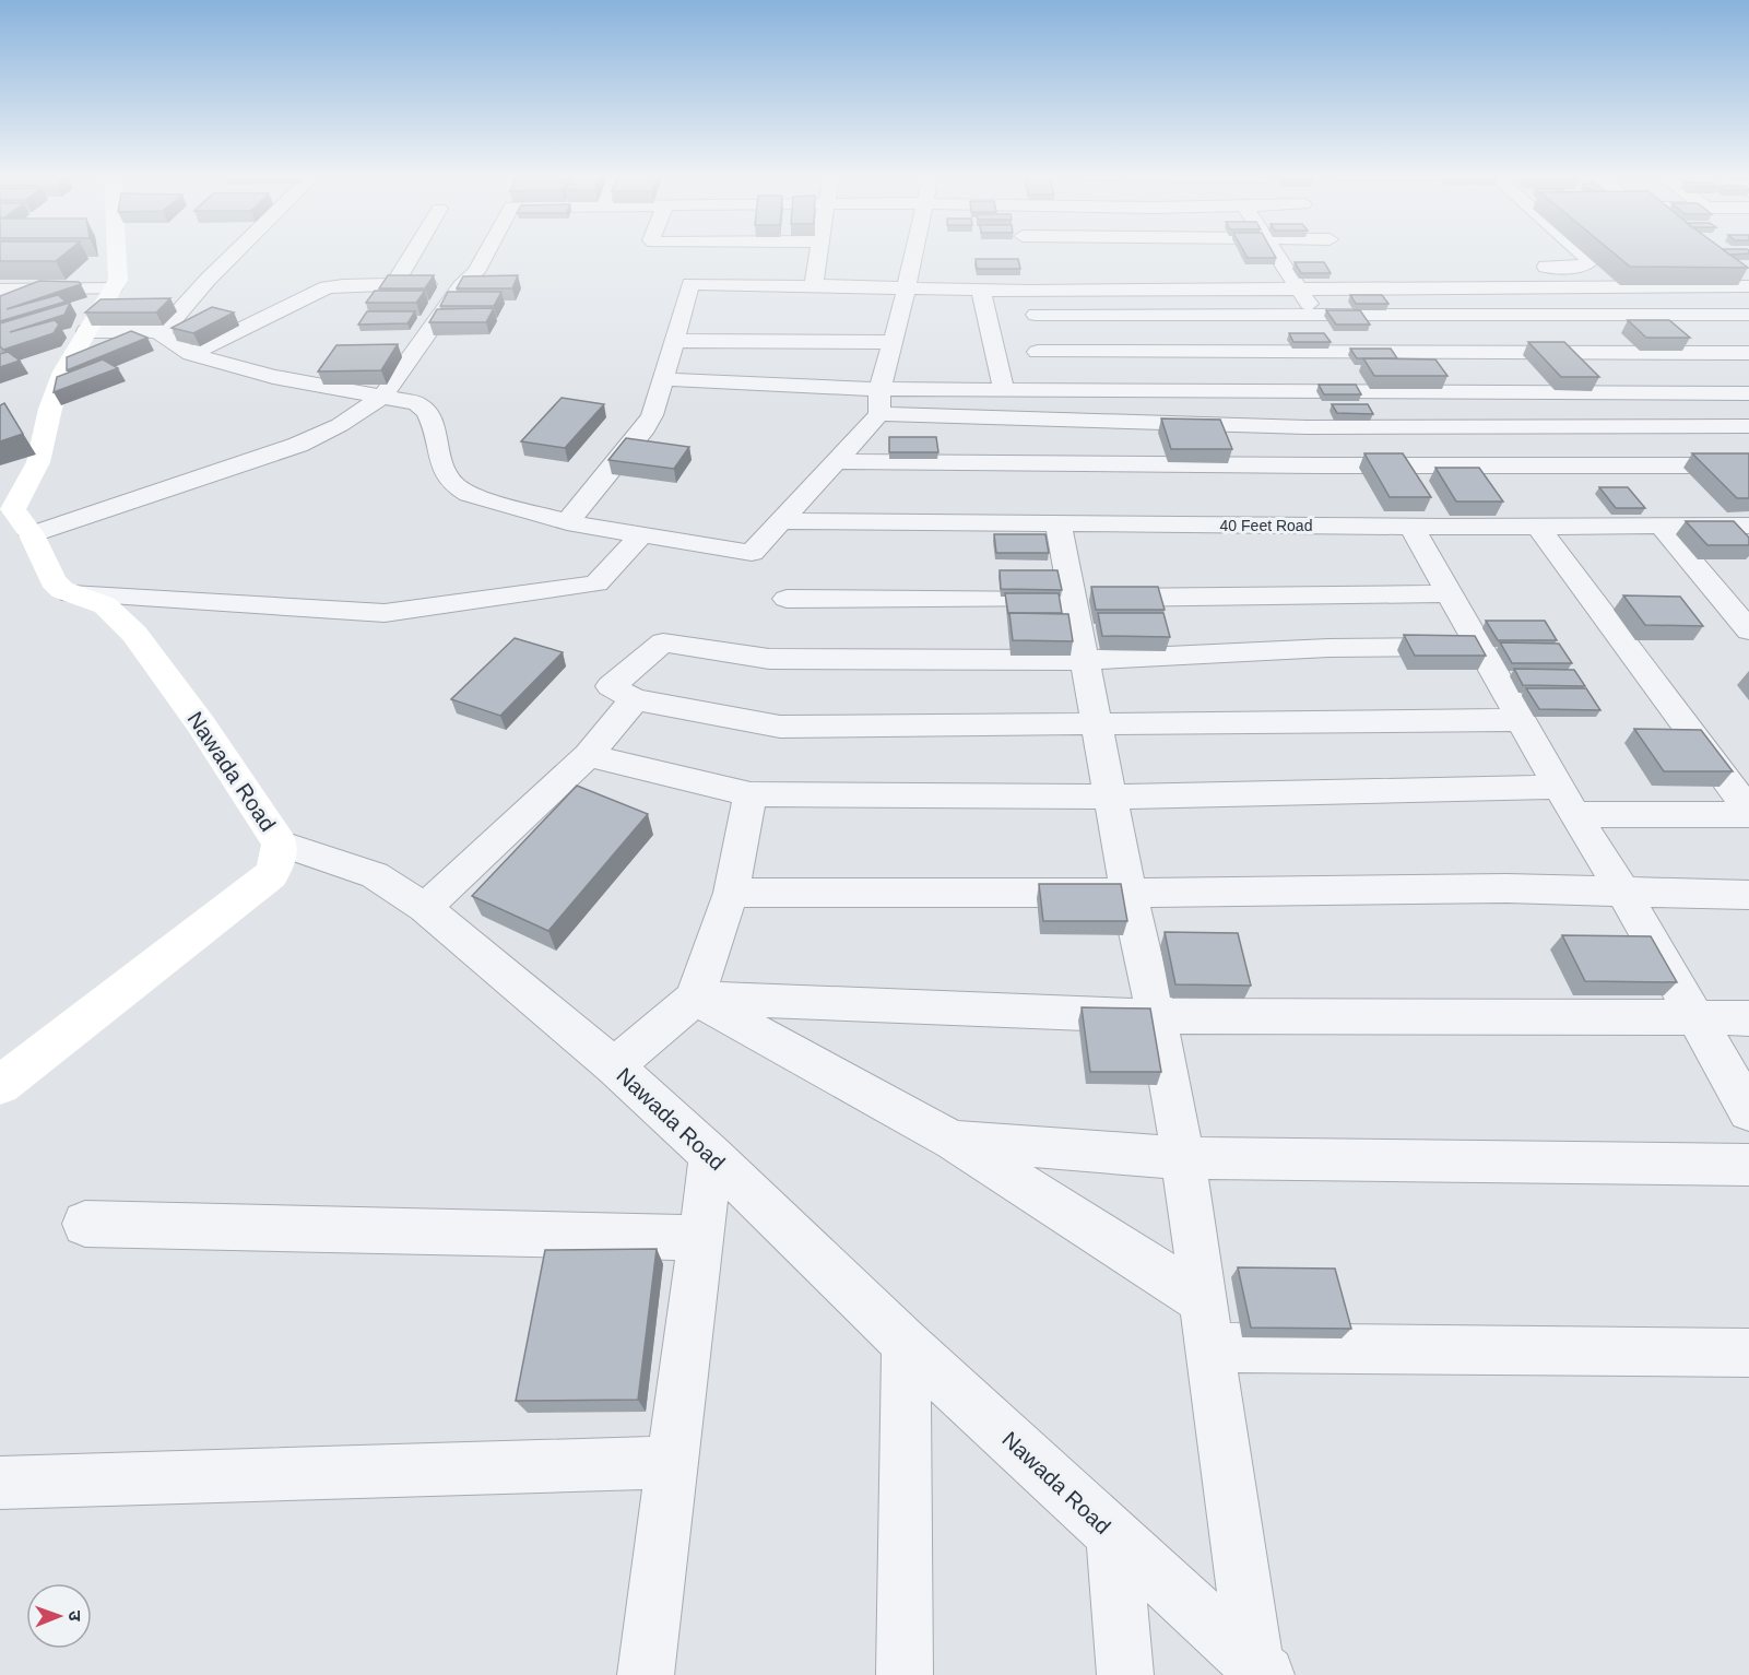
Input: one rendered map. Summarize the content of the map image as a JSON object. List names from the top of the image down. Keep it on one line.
{"streets":{"street":["40 Feet Road","Nawada Road"]},"north":"right"}
